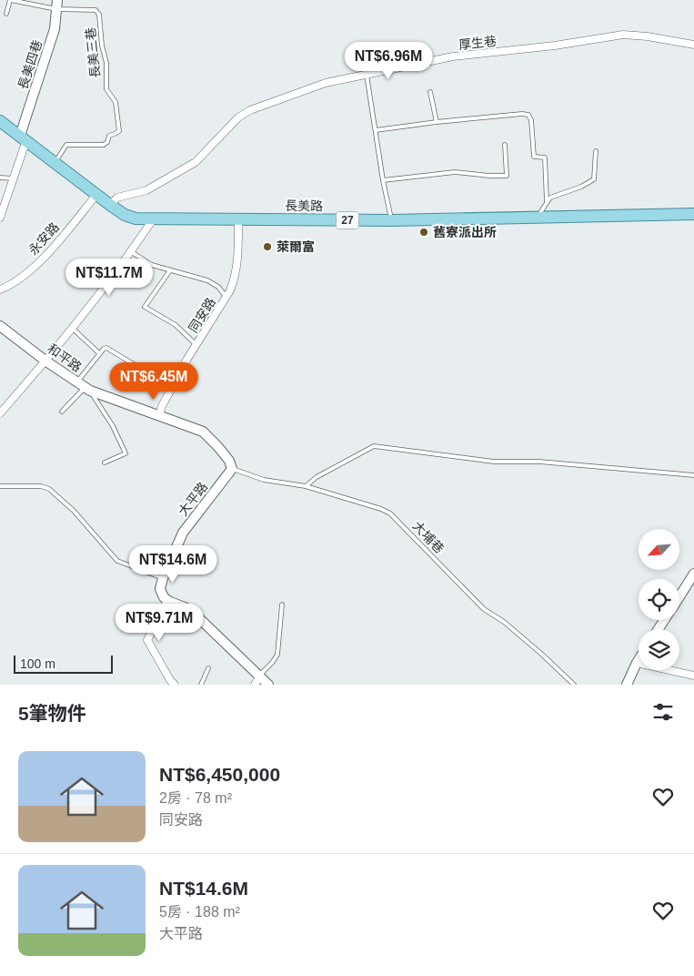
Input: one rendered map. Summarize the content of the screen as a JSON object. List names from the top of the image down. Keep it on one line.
{"streets":{"main road":["長美路","27"],"street":["厚生巷","長美四巷","永安路","同安路","和平路","大平路"],"lane":["長美三巷","大埔巷"]},"crossings":[["厚生巷","長美路"],["長美三巷","長美四巷"],["長美三巷","長美路"],["長美四巷","長美路"],["長美路","永安路"],["長美路","同安路"],["同安路","和平路"],["和平路","大平路"],["和平路","大埔巷"],["大平路","大埔巷"]],"places":["舊寮派出所","萊爾富"],"scale_bar":"100 m","north":"bottom left","page":{"price":["NT$6.96M","NT$11.7M","NT$6.45M","NT$14.6M","NT$9.71M"],"scale":"100 m","heading":"5筆物件","list":[{"name":"NT$6,450,000","note":"2房 · 78 m² · 同安路"},{"name":"NT$14.6M","note":"5房 · 188 m² · 大平路"}]}}
